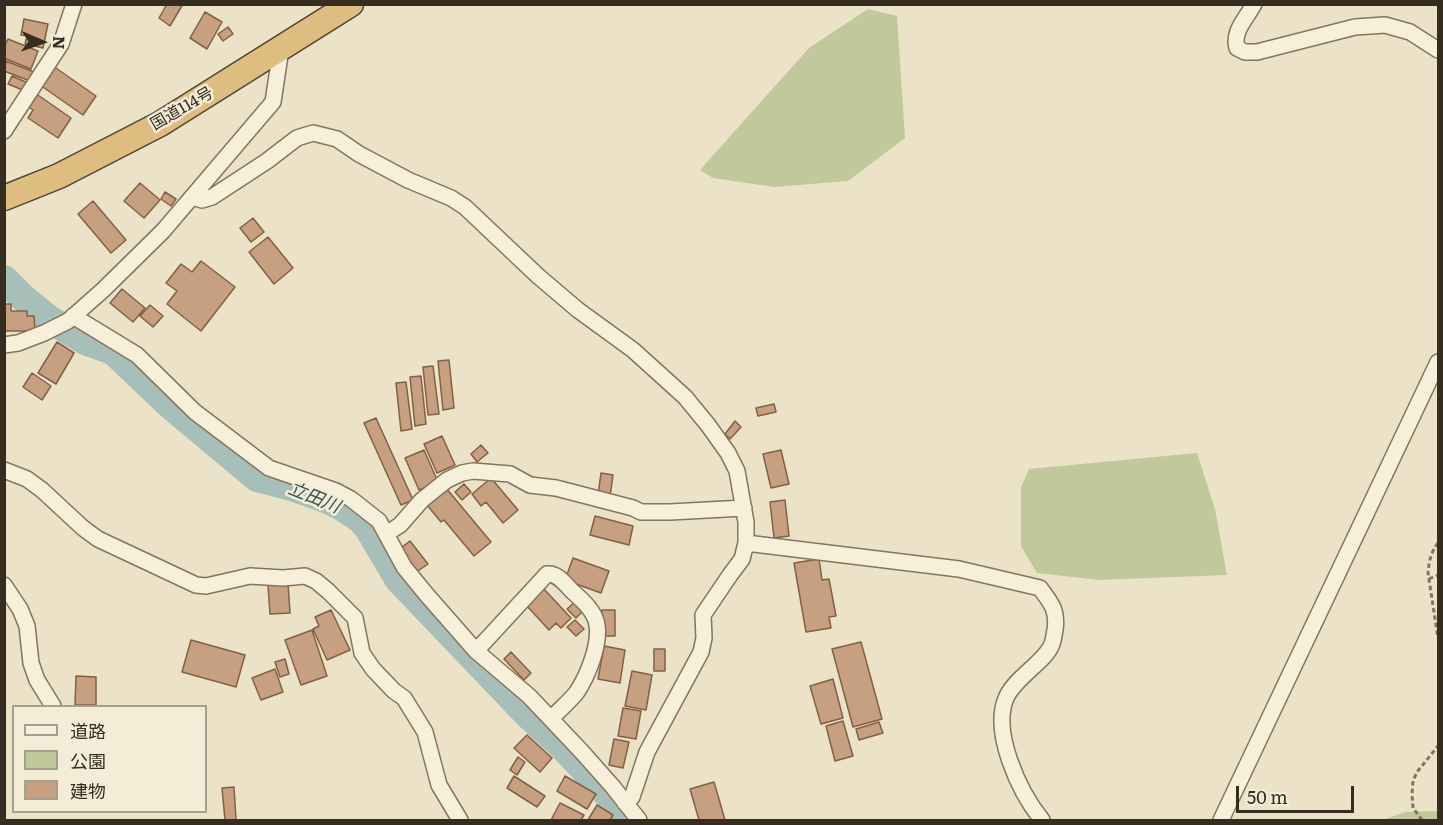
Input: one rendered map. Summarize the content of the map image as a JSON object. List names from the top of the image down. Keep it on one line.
{"streets":{"highway":["国道114号"]},"water":["立田川"],"legend":["道路","公園","建物"],"scale_bar":"50 m","north":"right"}
